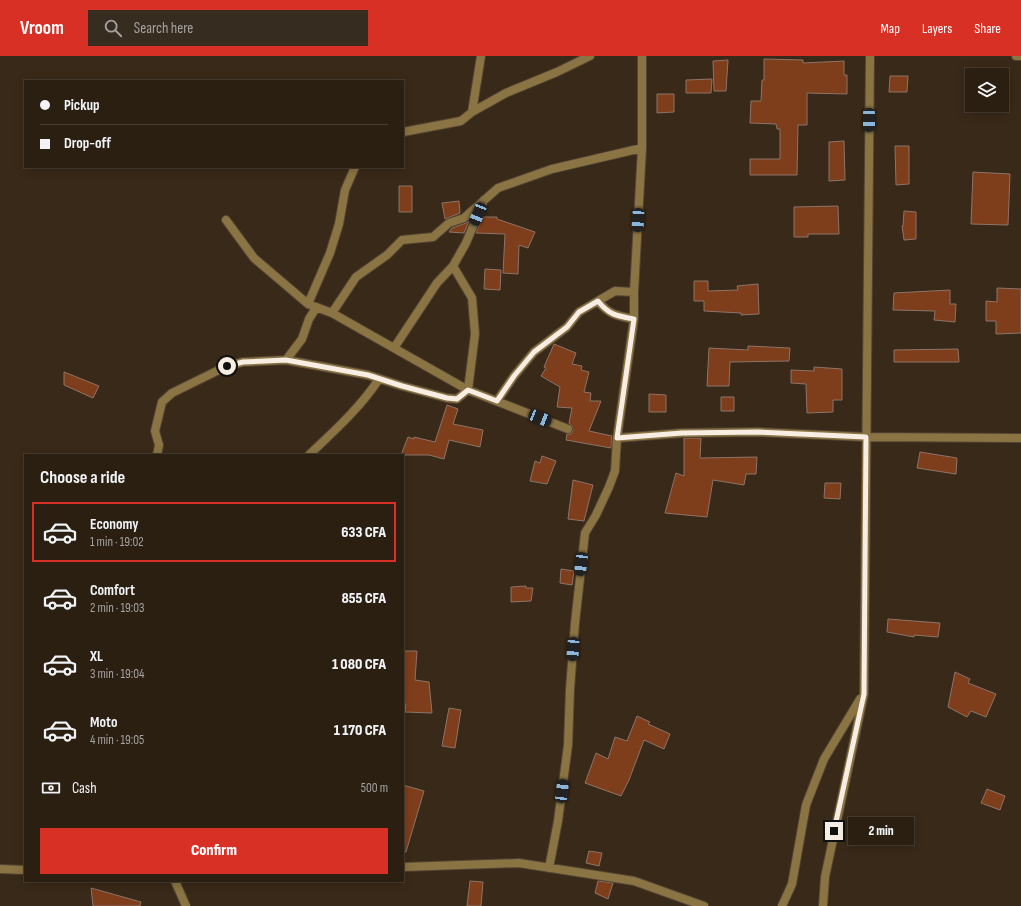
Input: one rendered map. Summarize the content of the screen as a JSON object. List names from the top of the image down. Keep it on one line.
{"page":{"header":"Vroom","search":"Search here","nav":["Map","Layers","Share"],"banner":["Pickup","Drop-off"],"heading":"Choose a ride","list":[{"name":"Economy","note":"1 min · 19:02","value":"633 CFA"},{"name":"Comfort","note":"2 min · 19:03","value":"855 CFA"},{"name":"XL","note":"3 min · 19:04","value":"1 080 CFA"},{"name":"Moto","note":"4 min · 19:05","value":"1 170 CFA"}],"pay":["Cash","500 m"],"bubble":"2 min","buttons":"Confirm"}}
